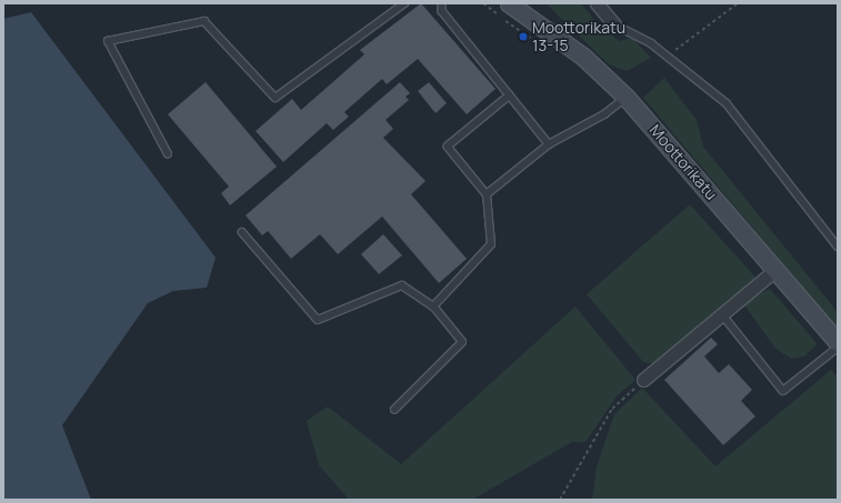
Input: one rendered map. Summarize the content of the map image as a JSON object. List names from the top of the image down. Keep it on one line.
{"streets":{"main road":["Moottorikatu"]},"places":["Moottorikatu 13-15"]}
